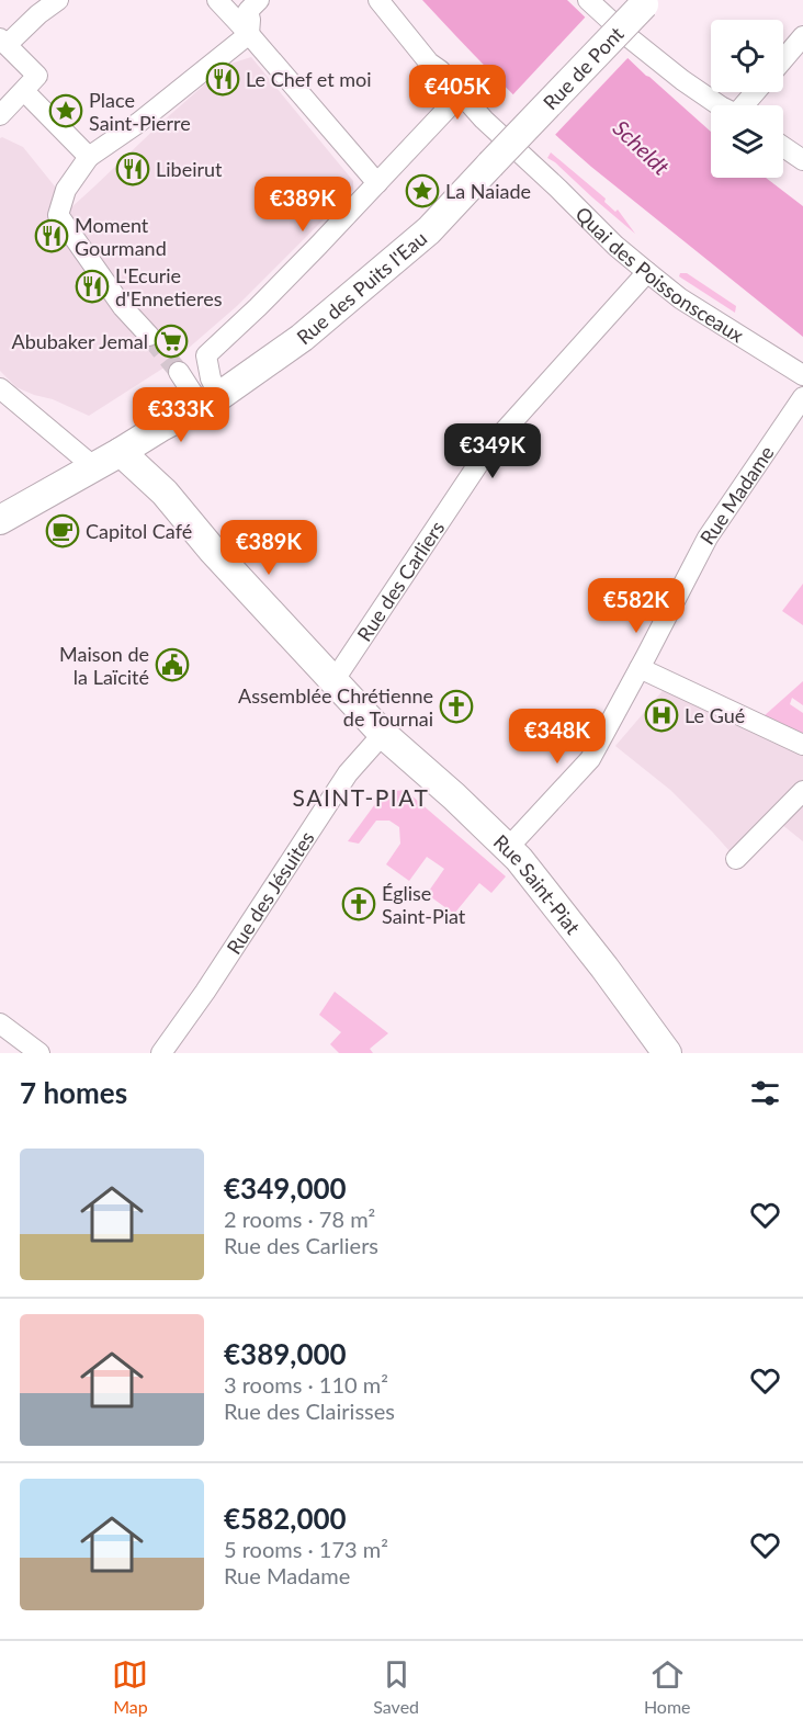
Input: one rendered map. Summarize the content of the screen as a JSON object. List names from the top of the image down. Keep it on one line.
{"streets":{"street":["Rue de Pont","Quai des Poissonsceaux","Rue des Puits l'Eau","Rue Madame","Rue des Carliers","Rue Saint-Piat","Rue des Jésuites"]},"crossings":[["Rue de Pont","Rue des Puits l'Eau"],["Quai des Poissonsceaux","Rue des Carliers"],["Rue des Puits l'Eau","Rue Saint-Piat"],["Rue Madame","Rue Saint-Piat"],["Rue des Carliers","Rue Saint-Piat"],["Rue Saint-Piat","Rue des Jésuites"]],"districts":["SAINT-PIAT"],"water":["Scheldt"],"places":{"restaurant":["Le Chef et moi","Libeirut","Moment Gourmand","L'Ecurie d'Ennetieres"],"place":["Place Saint-Pierre","La Naiade"],"supermarket":["Abubaker Jemal"],"cafe":["Capitol Café"],"public building":["Maison de la Laïcité"],"church":["Assemblée Chrétienne de Tournai","Église Saint-Piat"],"hospital":["Le Gué"]},"page":{"price":["€405K","€389K","€333K","€349K","€389K","€582K","€348K"],"heading":"7 homes","list":[{"name":"€349,000","note":"2 rooms · 78 m² · Rue des Carliers"},{"name":"€389,000","note":"3 rooms · 110 m² · Rue des Clairisses"},{"name":"€582,000","note":"5 rooms · 173 m² · Rue Madame"}],"tabs":["Map","Saved","Home"]}}
